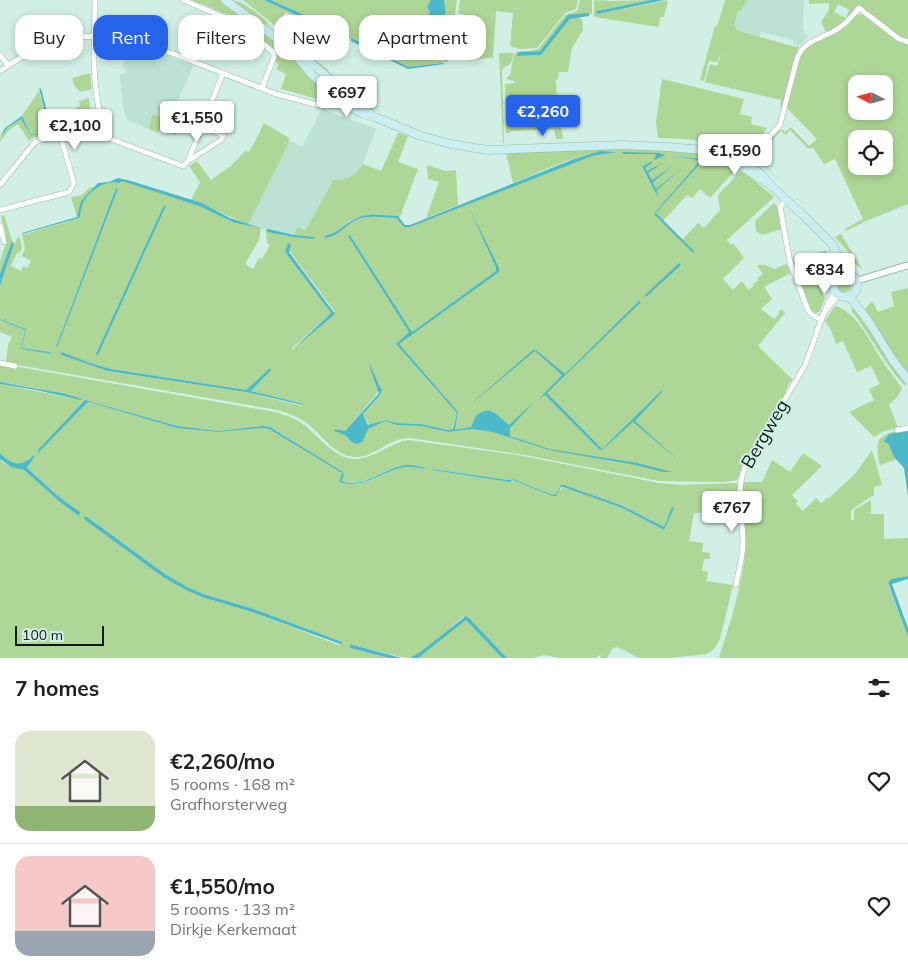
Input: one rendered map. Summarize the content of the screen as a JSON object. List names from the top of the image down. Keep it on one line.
{"streets":{"street":["Bergweg"]},"scale_bar":"100 m","north":"left","page":{"chip":["Buy","Rent","Filters","New","Apartment"],"price":["€697","€2,260","€1,550","€2,100","€1,590","€834","€767"],"scale":"100 m","heading":"7 homes","list":[{"name":"€2,260/mo","note":"5 rooms · 168 m² · Grafhorsterweg"},{"name":"€1,550/mo","note":"5 rooms · 133 m² · Dirkje Kerkemaat"}]}}
